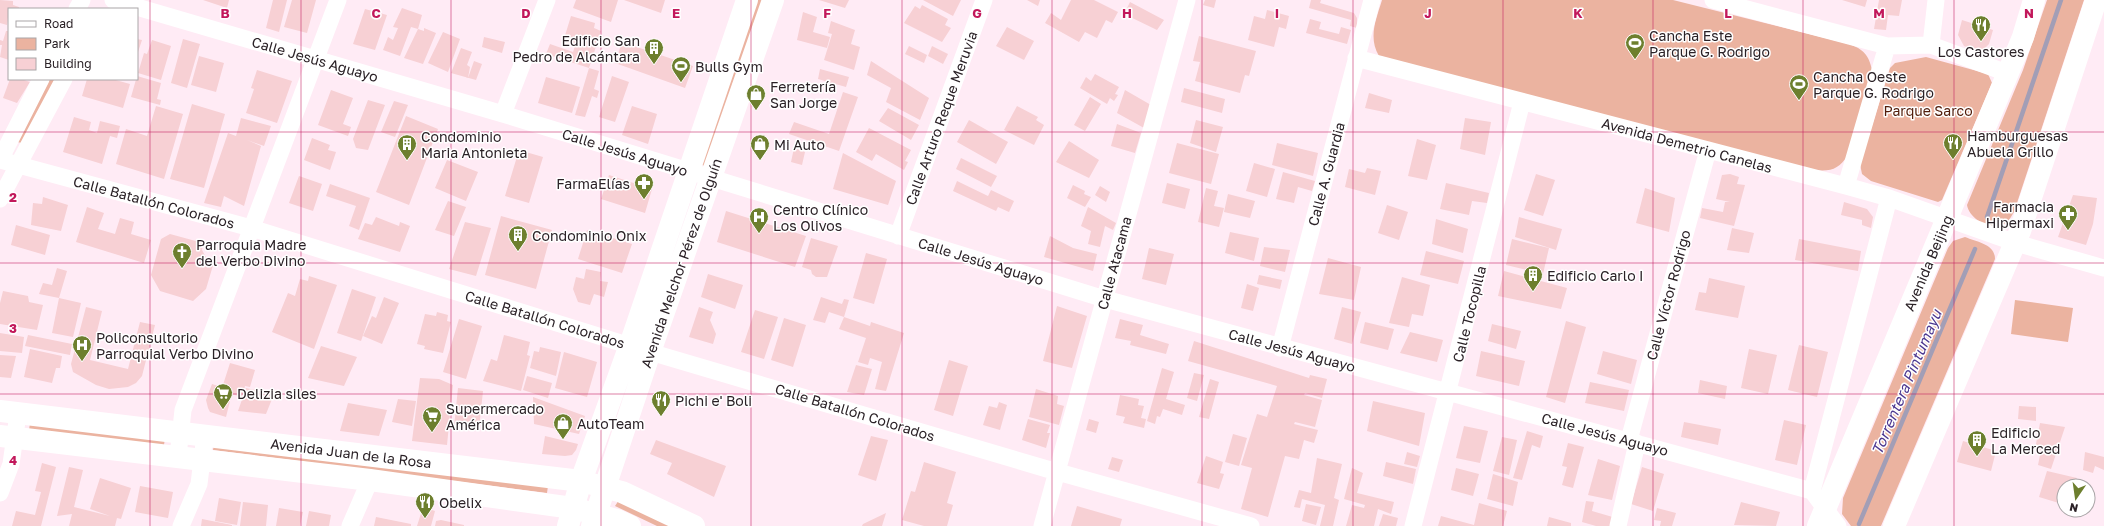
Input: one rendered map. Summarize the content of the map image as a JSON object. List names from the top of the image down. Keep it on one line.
{"streets":{"main road":["Avenida Melchor Pérez de Olguín","Avenida Beijing","Avenida Juan de la Rosa"],"street":["Calle Jesús Aguayo","Calle Arturo Reque Meruvia","Avenida Demetrio Canelas","Calle A. Guardia","Calle Batallón Colorados","Calle Atacama","Calle Víctor Rodrigo","Calle Tocopilla"]},"crossings":[["Calle Jesús Aguayo","Calle Arturo Reque Meruvia"],["Calle Jesús Aguayo","Calle A. Guardia"],["Calle Jesús Aguayo","Avenida Melchor Pérez de Olguín"],["Calle Jesús Aguayo","Calle Atacama"],["Calle Jesús Aguayo","Calle Víctor Rodrigo"],["Calle Jesús Aguayo","Calle Tocopilla"],["Avenida Demetrio Canelas","Calle A. Guardia"],["Avenida Demetrio Canelas","Avenida Beijing"],["Avenida Demetrio Canelas","Calle Víctor Rodrigo"],["Avenida Demetrio Canelas","Calle Tocopilla"],["Calle Batallón Colorados","Avenida Melchor Pérez de Olguín"],["Calle Batallón Colorados","Calle Atacama"],["Avenida Melchor Pérez de Olguín","Avenida Juan de la Rosa"]],"water":["Torrentera Pintumayu"],"parks":["Parque Sarco"],"places":{"restaurant":["Los Castores","Hamburguesas Abuela Grillo","Pichi e' Boli","Obelix"],"sports":["Cancha Este Parque G. Rodrigo","Bulls Gym","Cancha Oeste Parque G. Rodrigo"],"building":["Edificio San Pedro de Alcántara","Condominio Maria Antonieta","Condominio Onix","Edificio Carlo I","Edificio La Merced"],"shop":["Ferretería San Jorge","Mi Auto","AutoTeam"],"pharmacy":["FarmaElías","Farmacia Hipermaxi"],"hospital":["Centro Clínico Los Olivos","Policonsultorio Parroquial Verbo Divino"],"church":["Parroquia Madre del Verbo Divino"],"supermarket":["Delizia siles","Supermercado América"]},"legend":["Road","Park","Building"],"north":"bottom","grid":{"columns":["B","C","D","E","F","G","H","I","J","K","L","M","N"],"rows":["2","3","4"]}}
